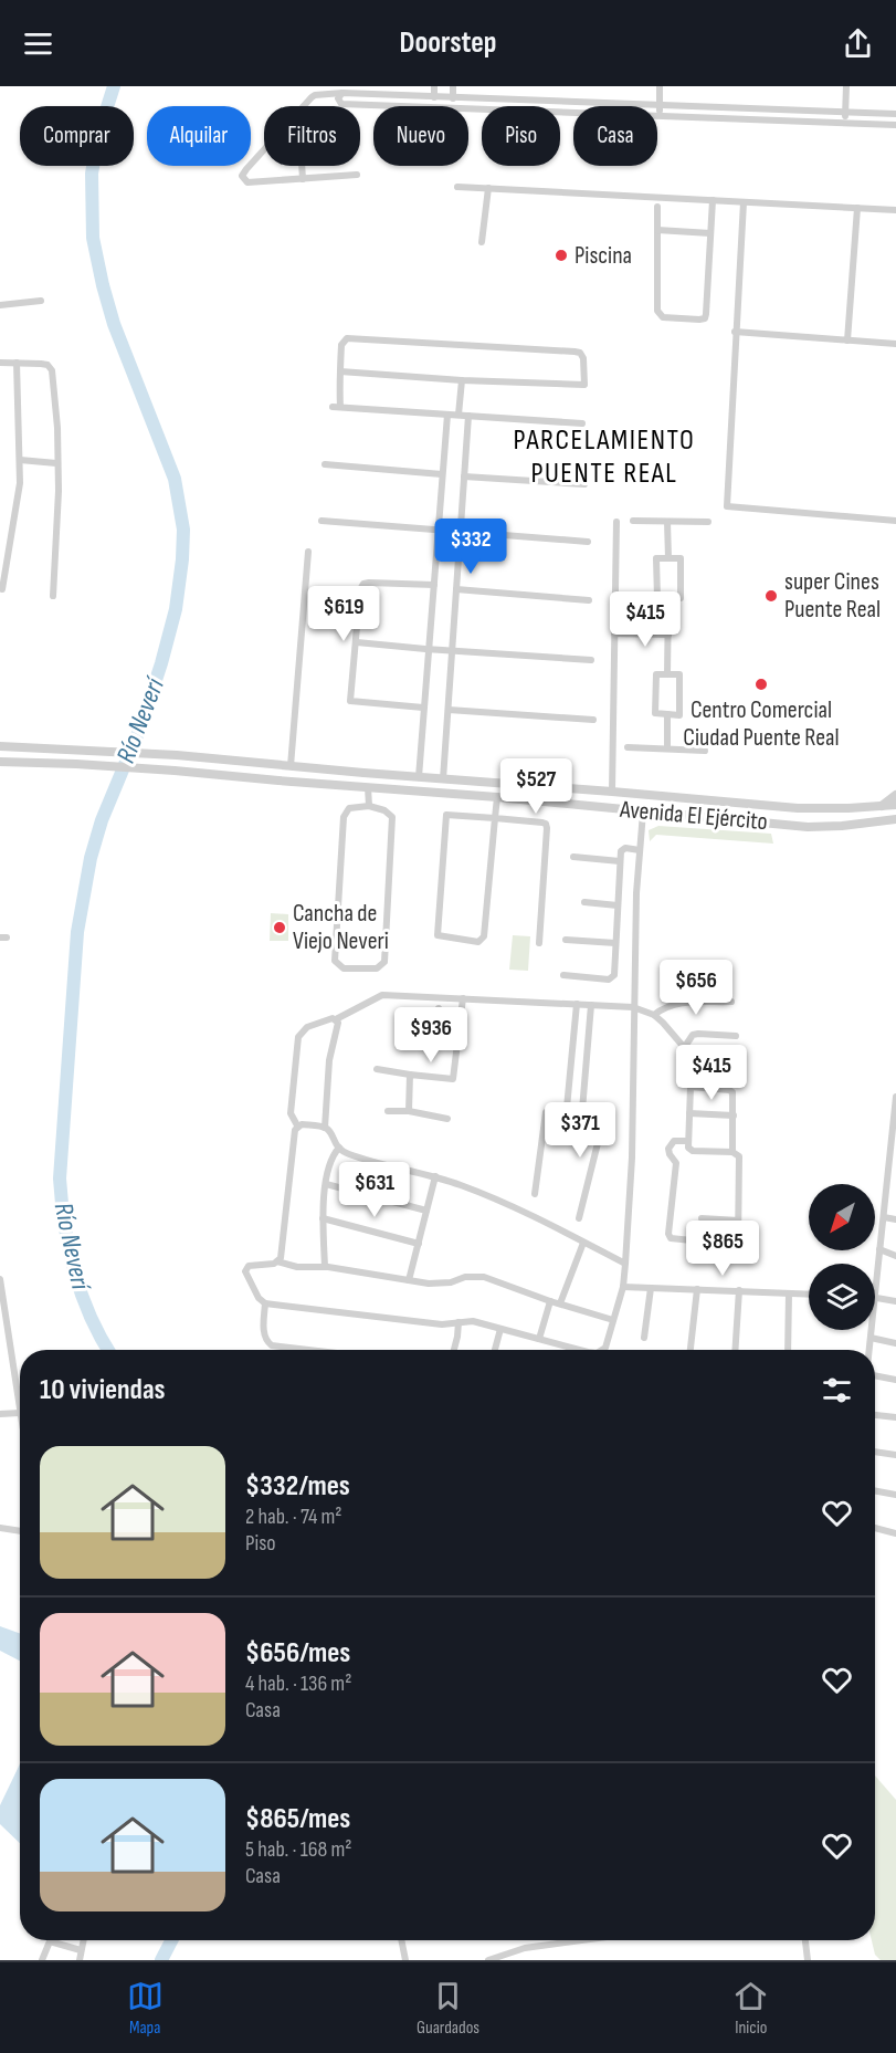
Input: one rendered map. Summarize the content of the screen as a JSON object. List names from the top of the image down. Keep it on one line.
{"streets":{"street":["Avenida El Ejército"]},"districts":["PARCELAMIENTO PUENTE REAL"],"water":["Río Neverí"],"places":["Piscina","super Cines Puente Real","Centro Comercial Ciudad Puente Real","Cancha de Viejo Neveri"],"north":"bottom left","page":{"header":"Doorstep","chip":["Comprar","Alquilar","Filtros","Nuevo","Piso","Casa"],"price":["$332","$619","$415","$527","$656","$936","$415","$371","$631","$865"],"heading":"10 viviendas","list":[{"name":"$332/mes","note":"2 hab. · 74 m² · Piso"},{"name":"$656/mes","note":"4 hab. · 136 m² · Casa"},{"name":"$865/mes","note":"5 hab. · 168 m² · Casa"}],"tabs":["Mapa","Guardados","Inicio"]}}
